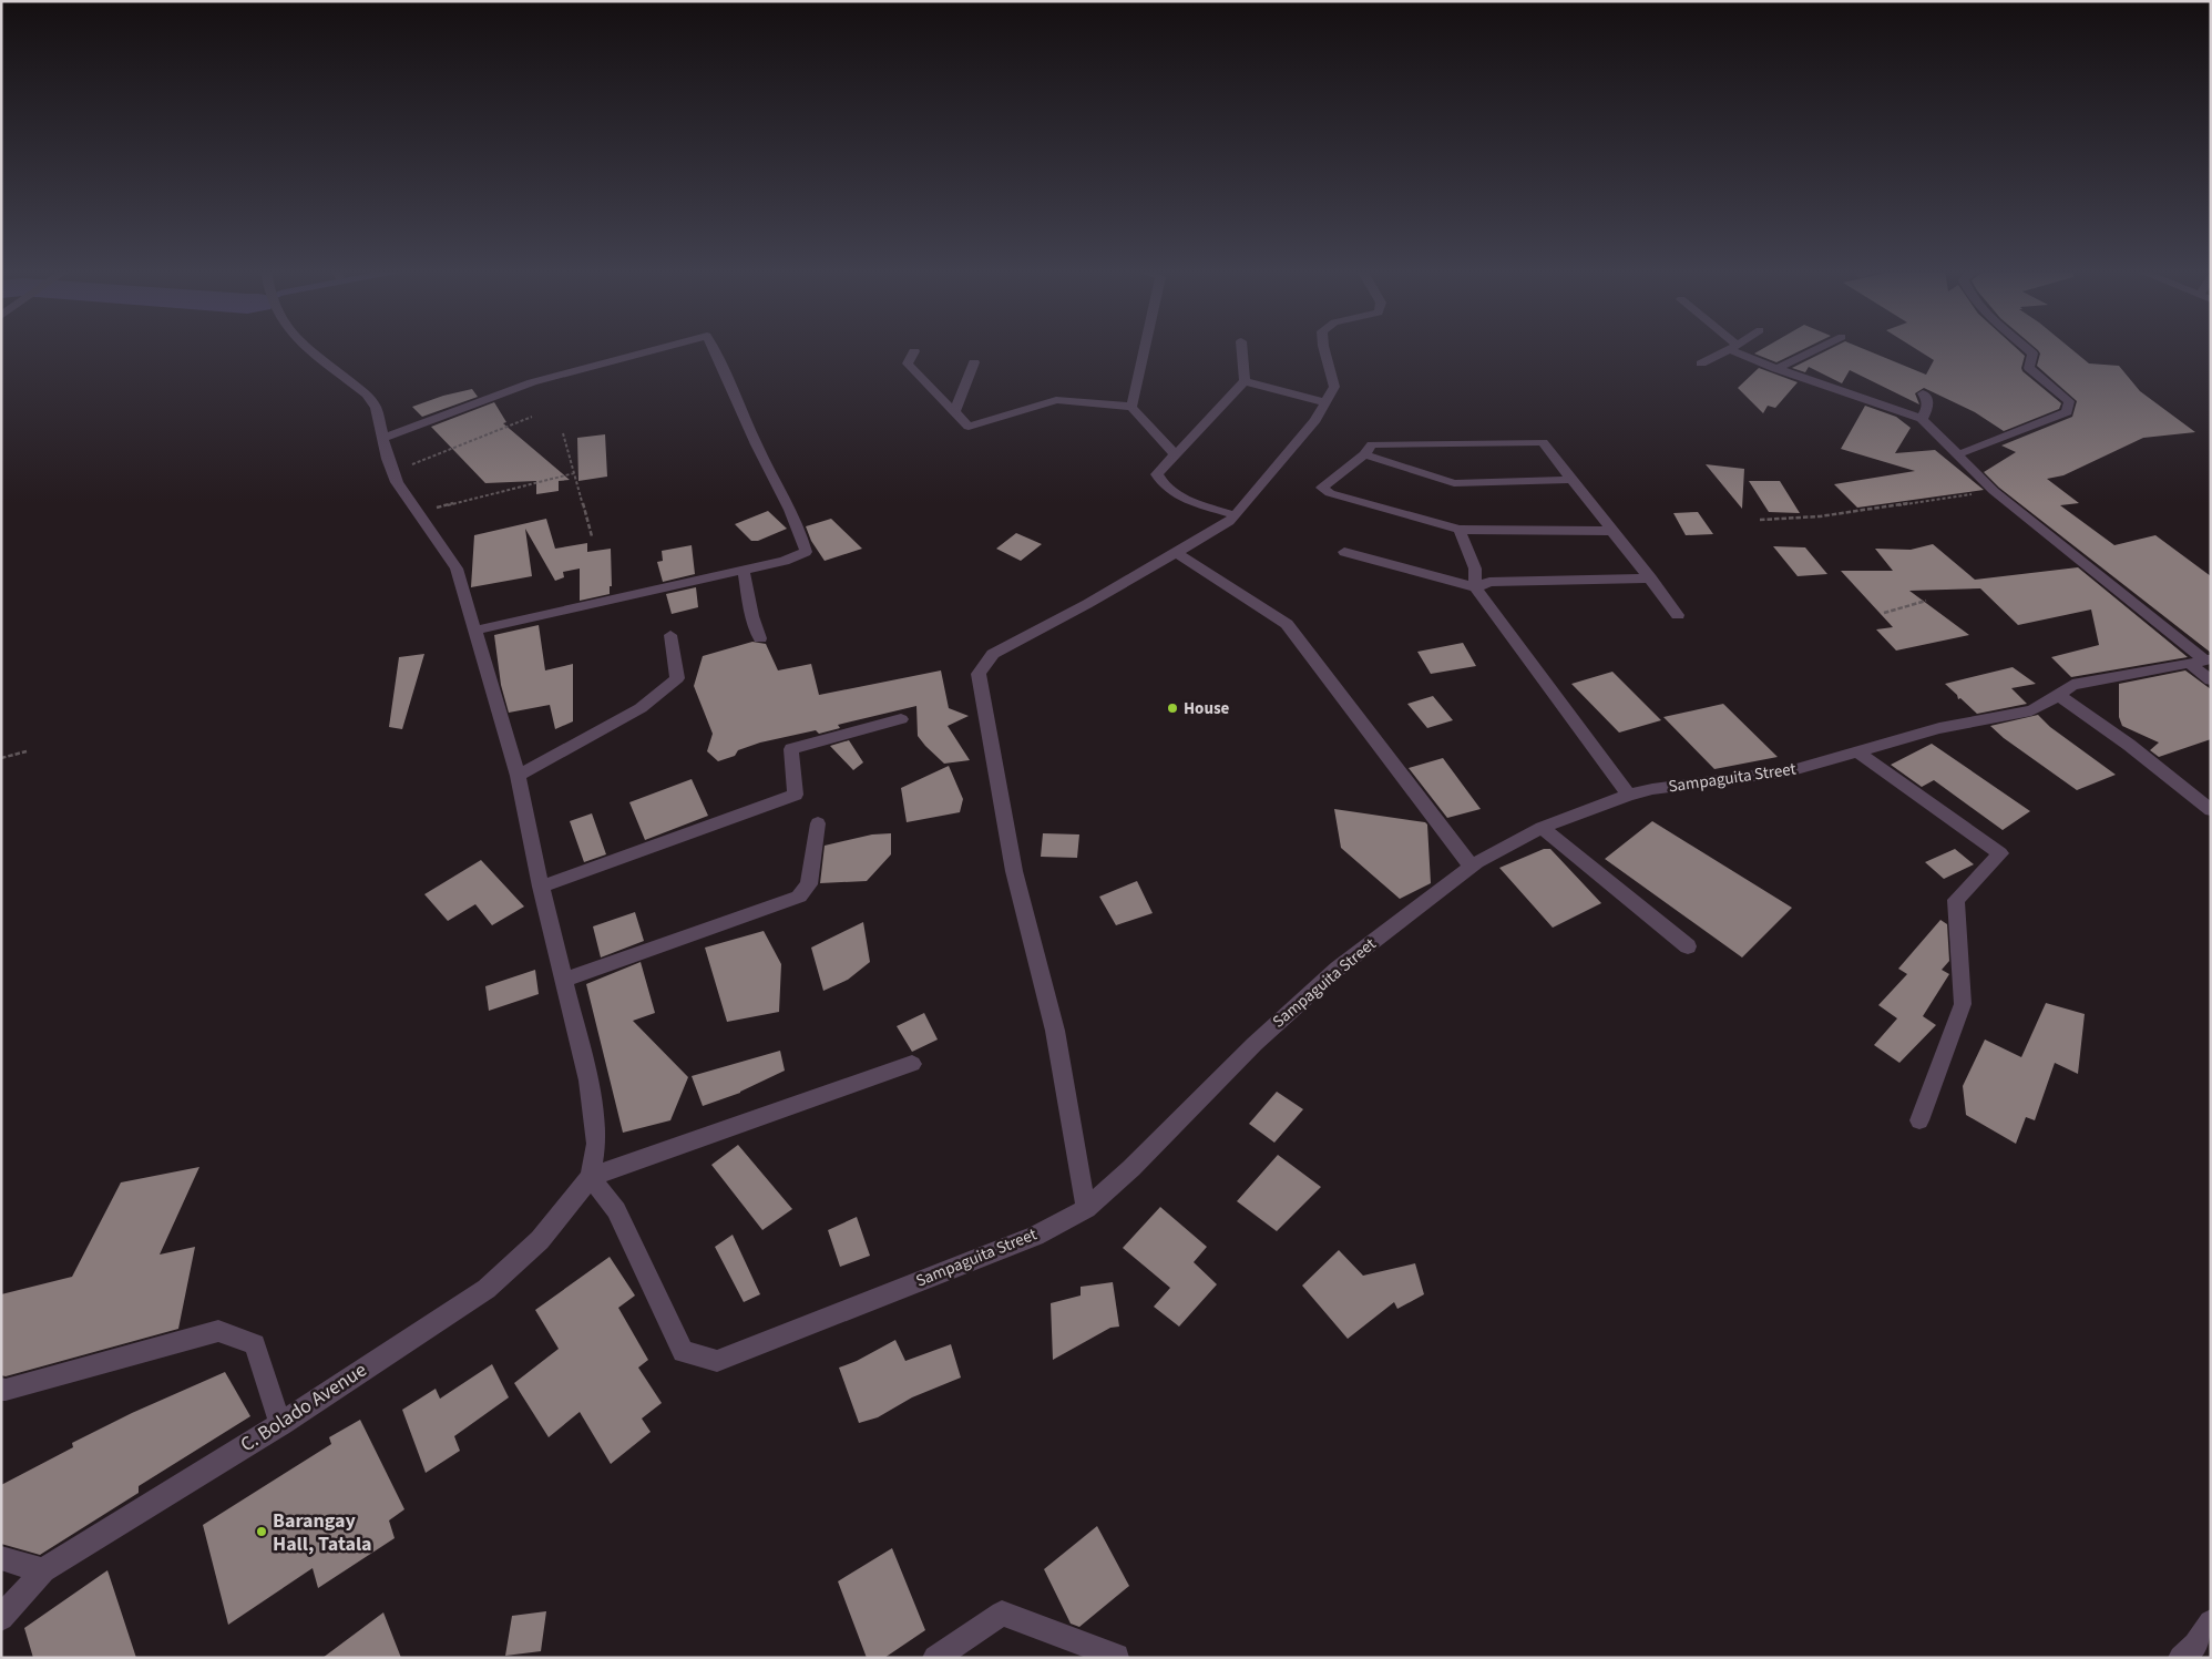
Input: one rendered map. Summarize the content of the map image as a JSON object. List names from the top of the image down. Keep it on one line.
{"streets":{"street":["Sampaguita Street","C. Bolado Avenue"]},"crossings":[["Sampaguita Street","C. Bolado Avenue"]],"places":["House","Barangay Hall, Tatala"]}
